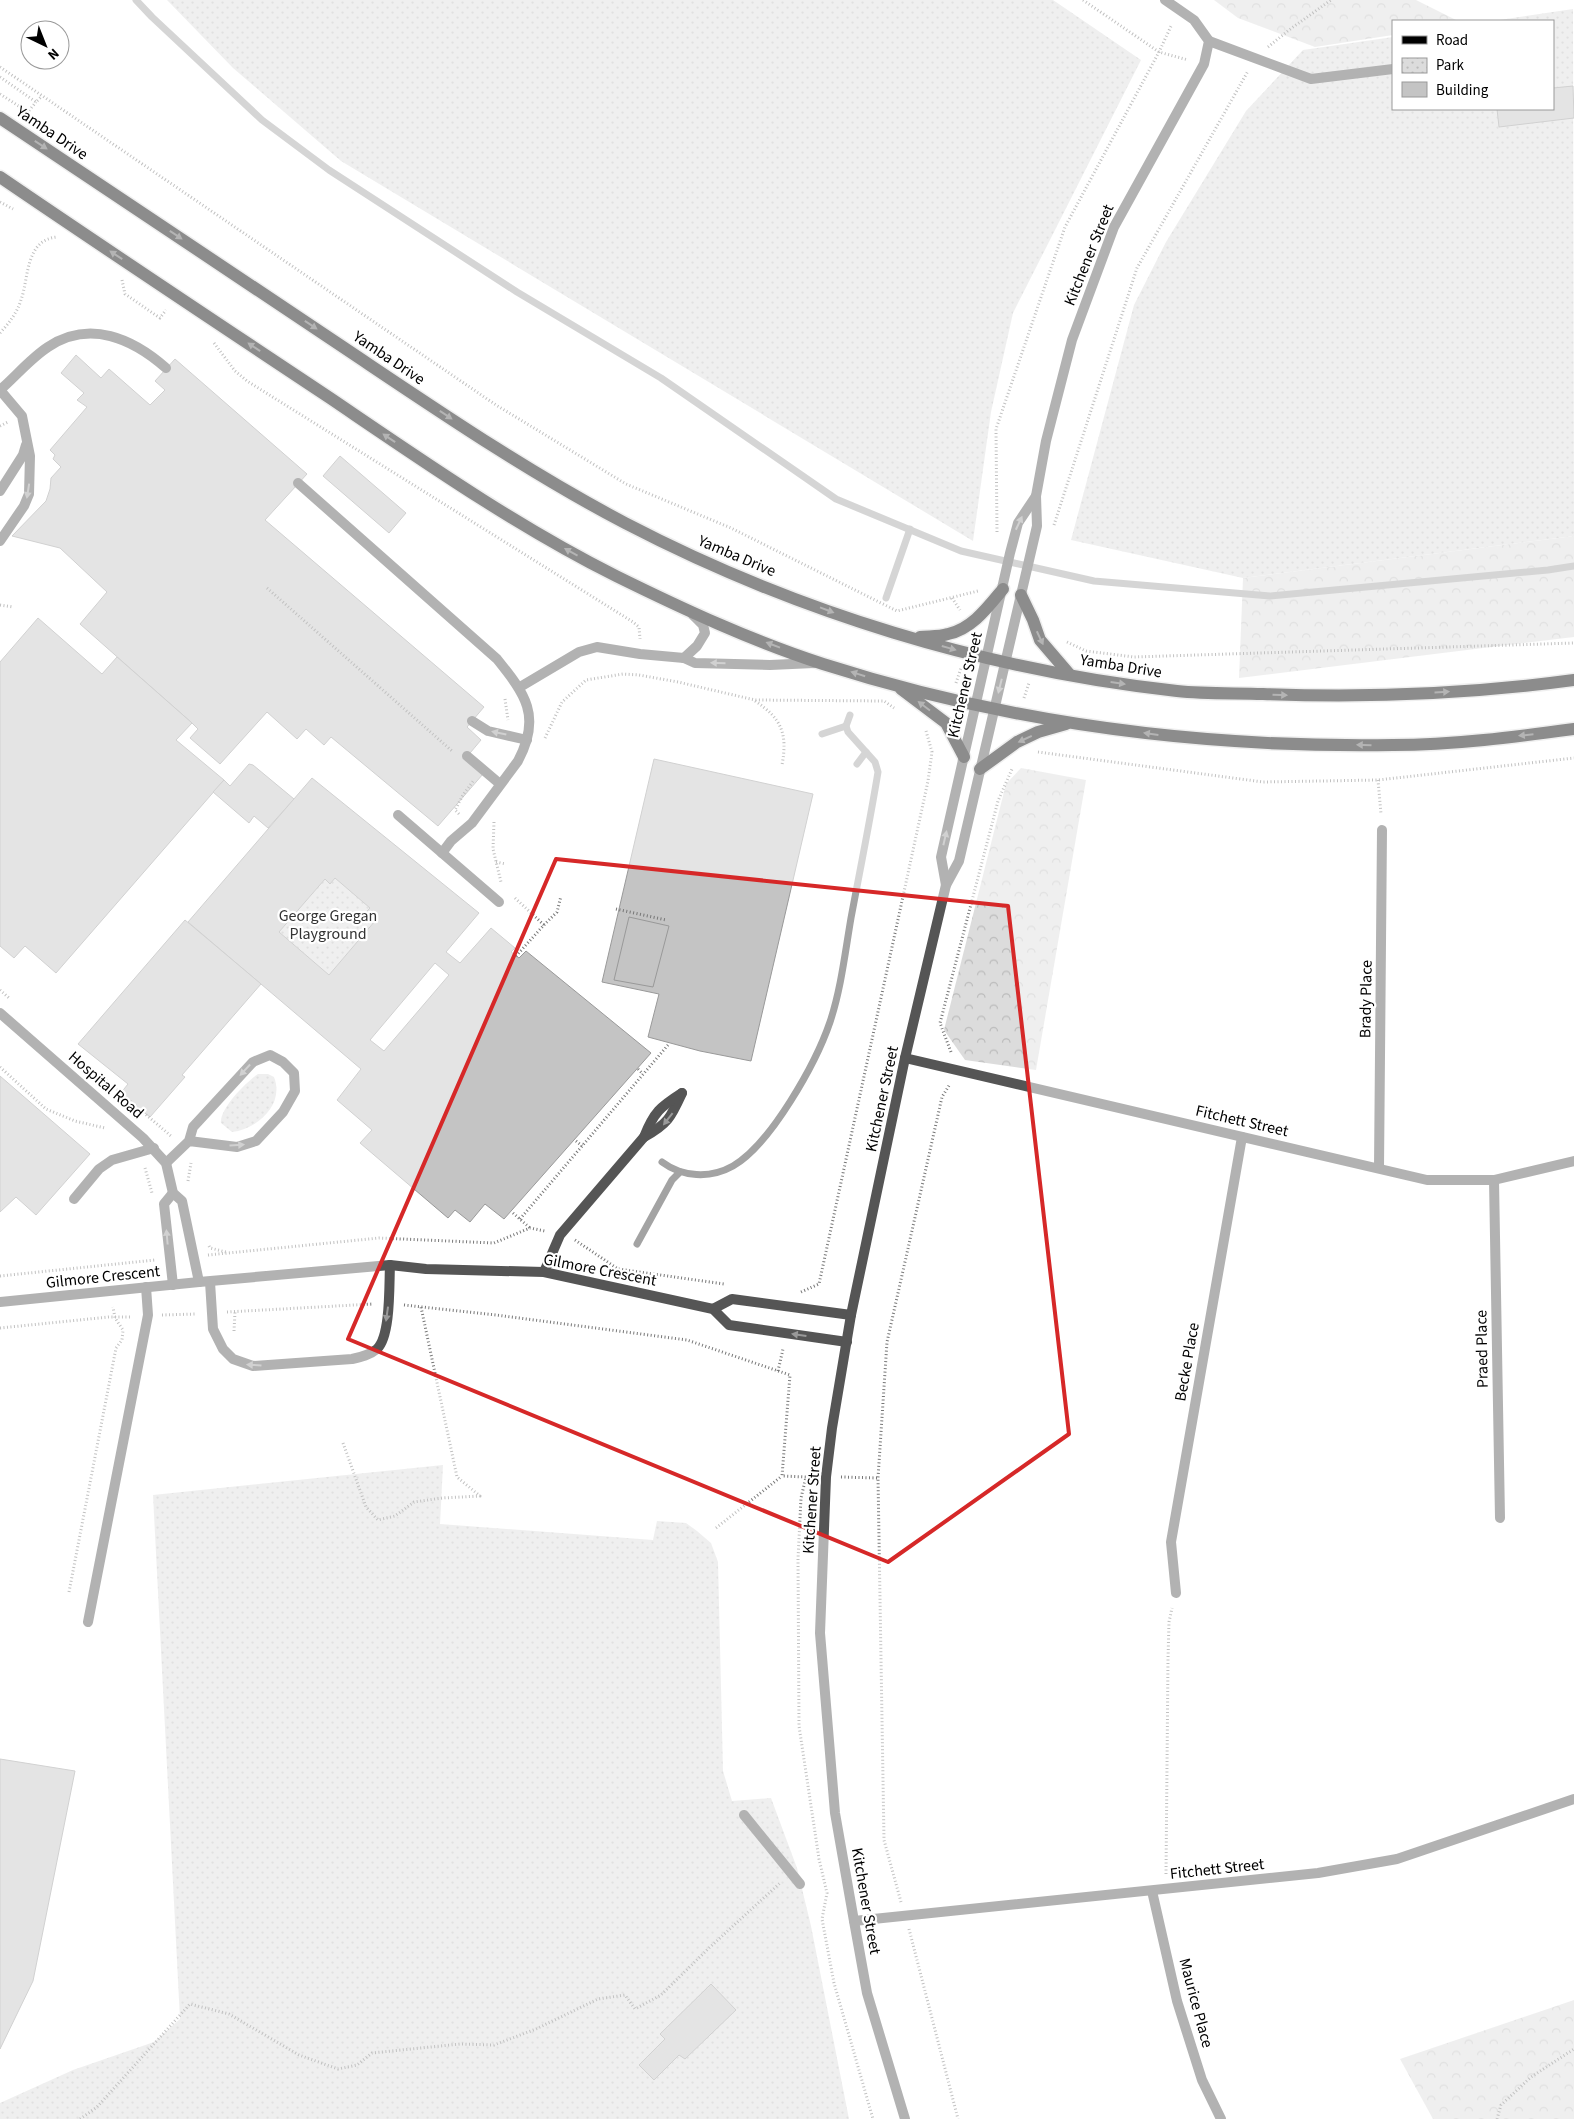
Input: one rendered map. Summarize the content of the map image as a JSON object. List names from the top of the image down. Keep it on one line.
{"streets":{"main road":["Yamba Drive"],"street":["Kitchener Street","Brady Place","Hospital Road","Fitchett Street","Gilmore Crescent","Praed Place","Becke Place","Maurice Place"]},"crossings":[["Yamba Drive","Kitchener Street"],["Kitchener Street","Fitchett Street"],["Kitchener Street","Gilmore Crescent"],["Brady Place","Fitchett Street"],["Hospital Road","Gilmore Crescent"],["Fitchett Street","Praed Place"],["Fitchett Street","Becke Place"],["Fitchett Street","Maurice Place"]],"parks":["George Gregan Playground"],"legend":["Road","Park","Building"],"north":"bottom right"}
